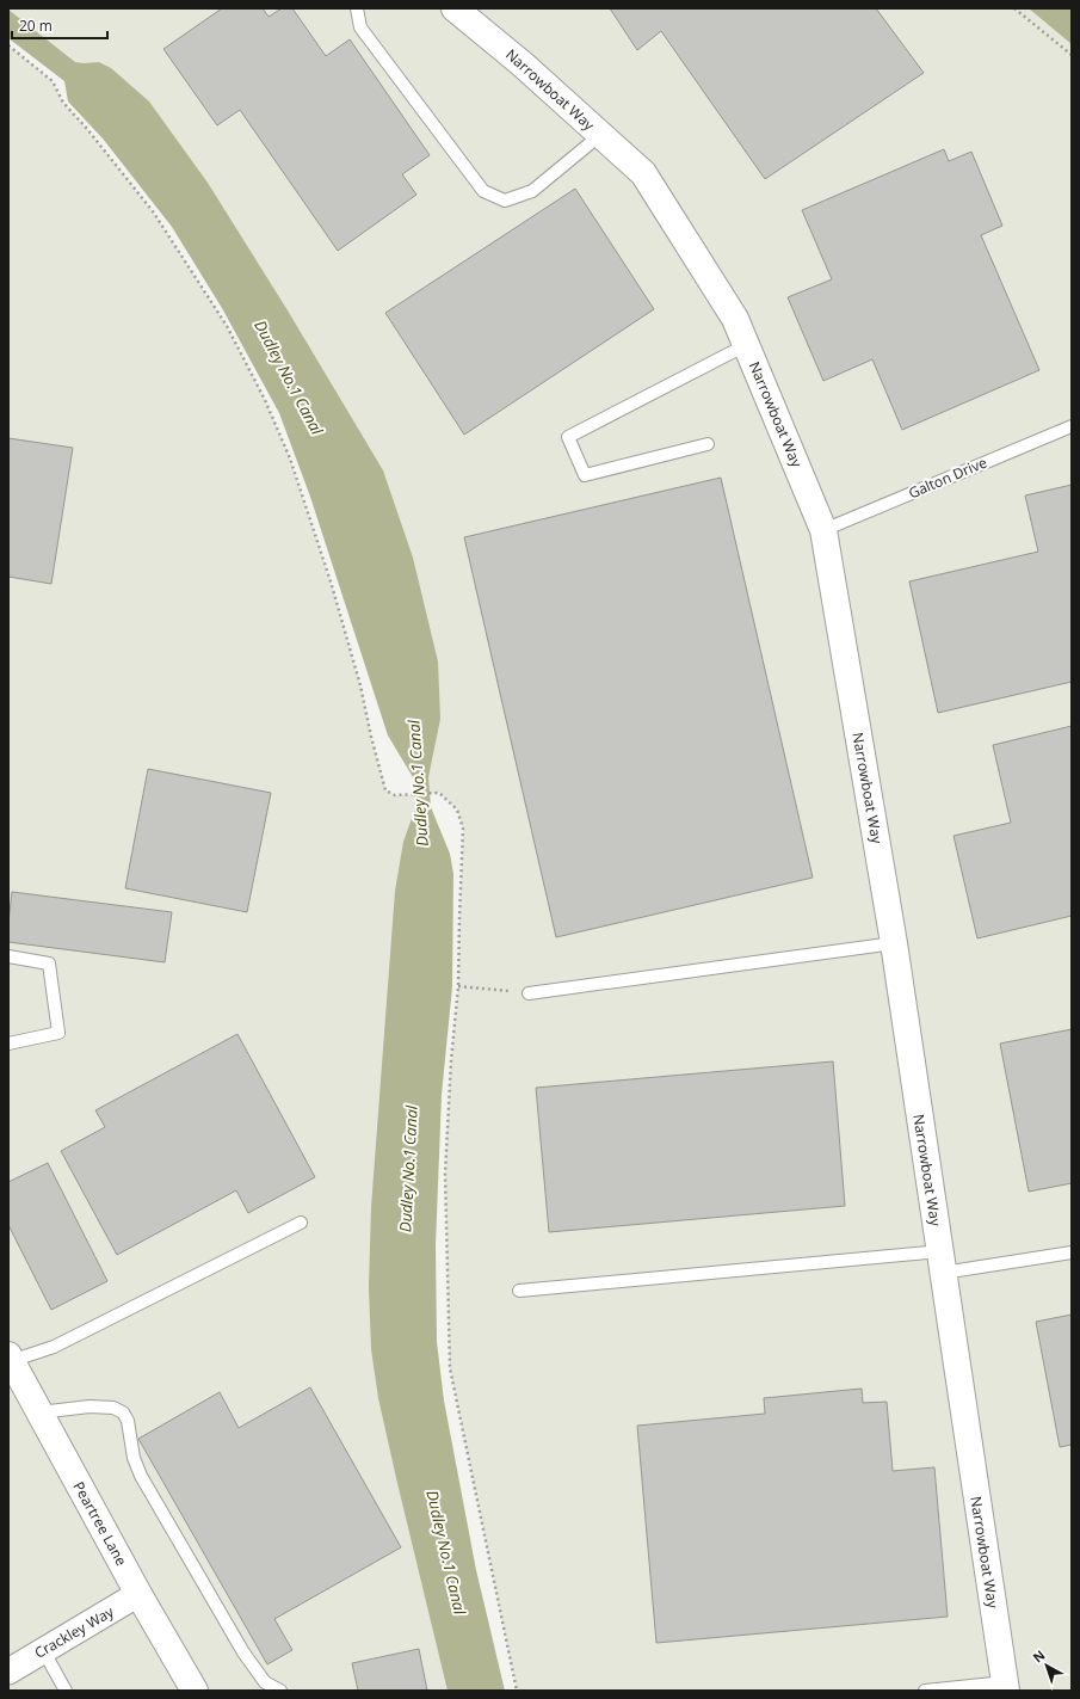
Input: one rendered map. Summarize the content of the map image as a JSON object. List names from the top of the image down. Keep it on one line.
{"streets":{"street":["Narrowboat Way","Peartree Lane","Crackley Way"],"lane":["Galton Drive"]},"crossings":[["Narrowboat Way","Galton Drive"],["Peartree Lane","Crackley Way"]],"water":["Dudley No.1 Canal"],"scale_bar":"20 m","north":"top left"}
